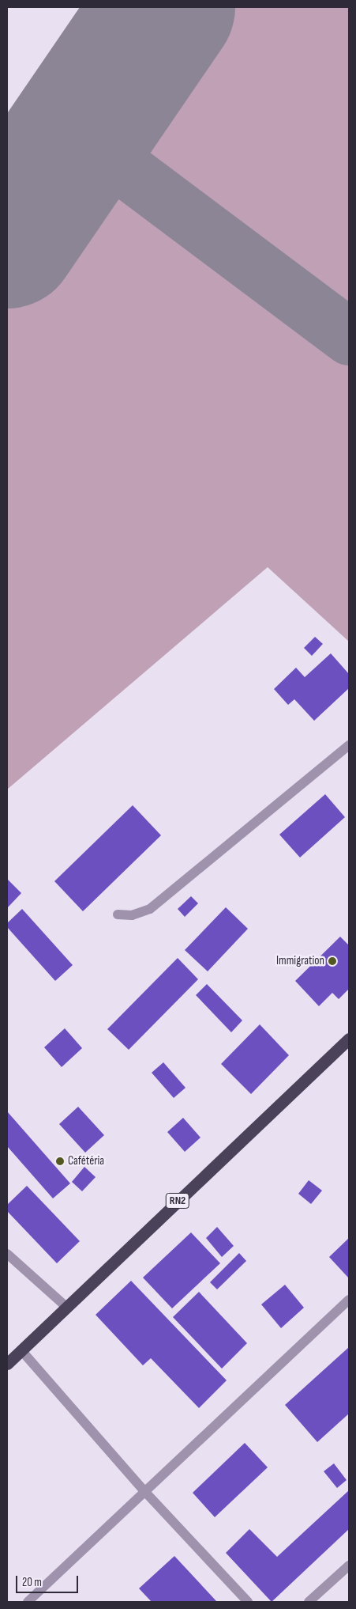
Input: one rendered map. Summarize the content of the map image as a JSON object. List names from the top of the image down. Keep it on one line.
{"streets":{"highway":["RN2"]},"places":["Immigration","Cafétéria"],"scale_bar":"20 m"}
